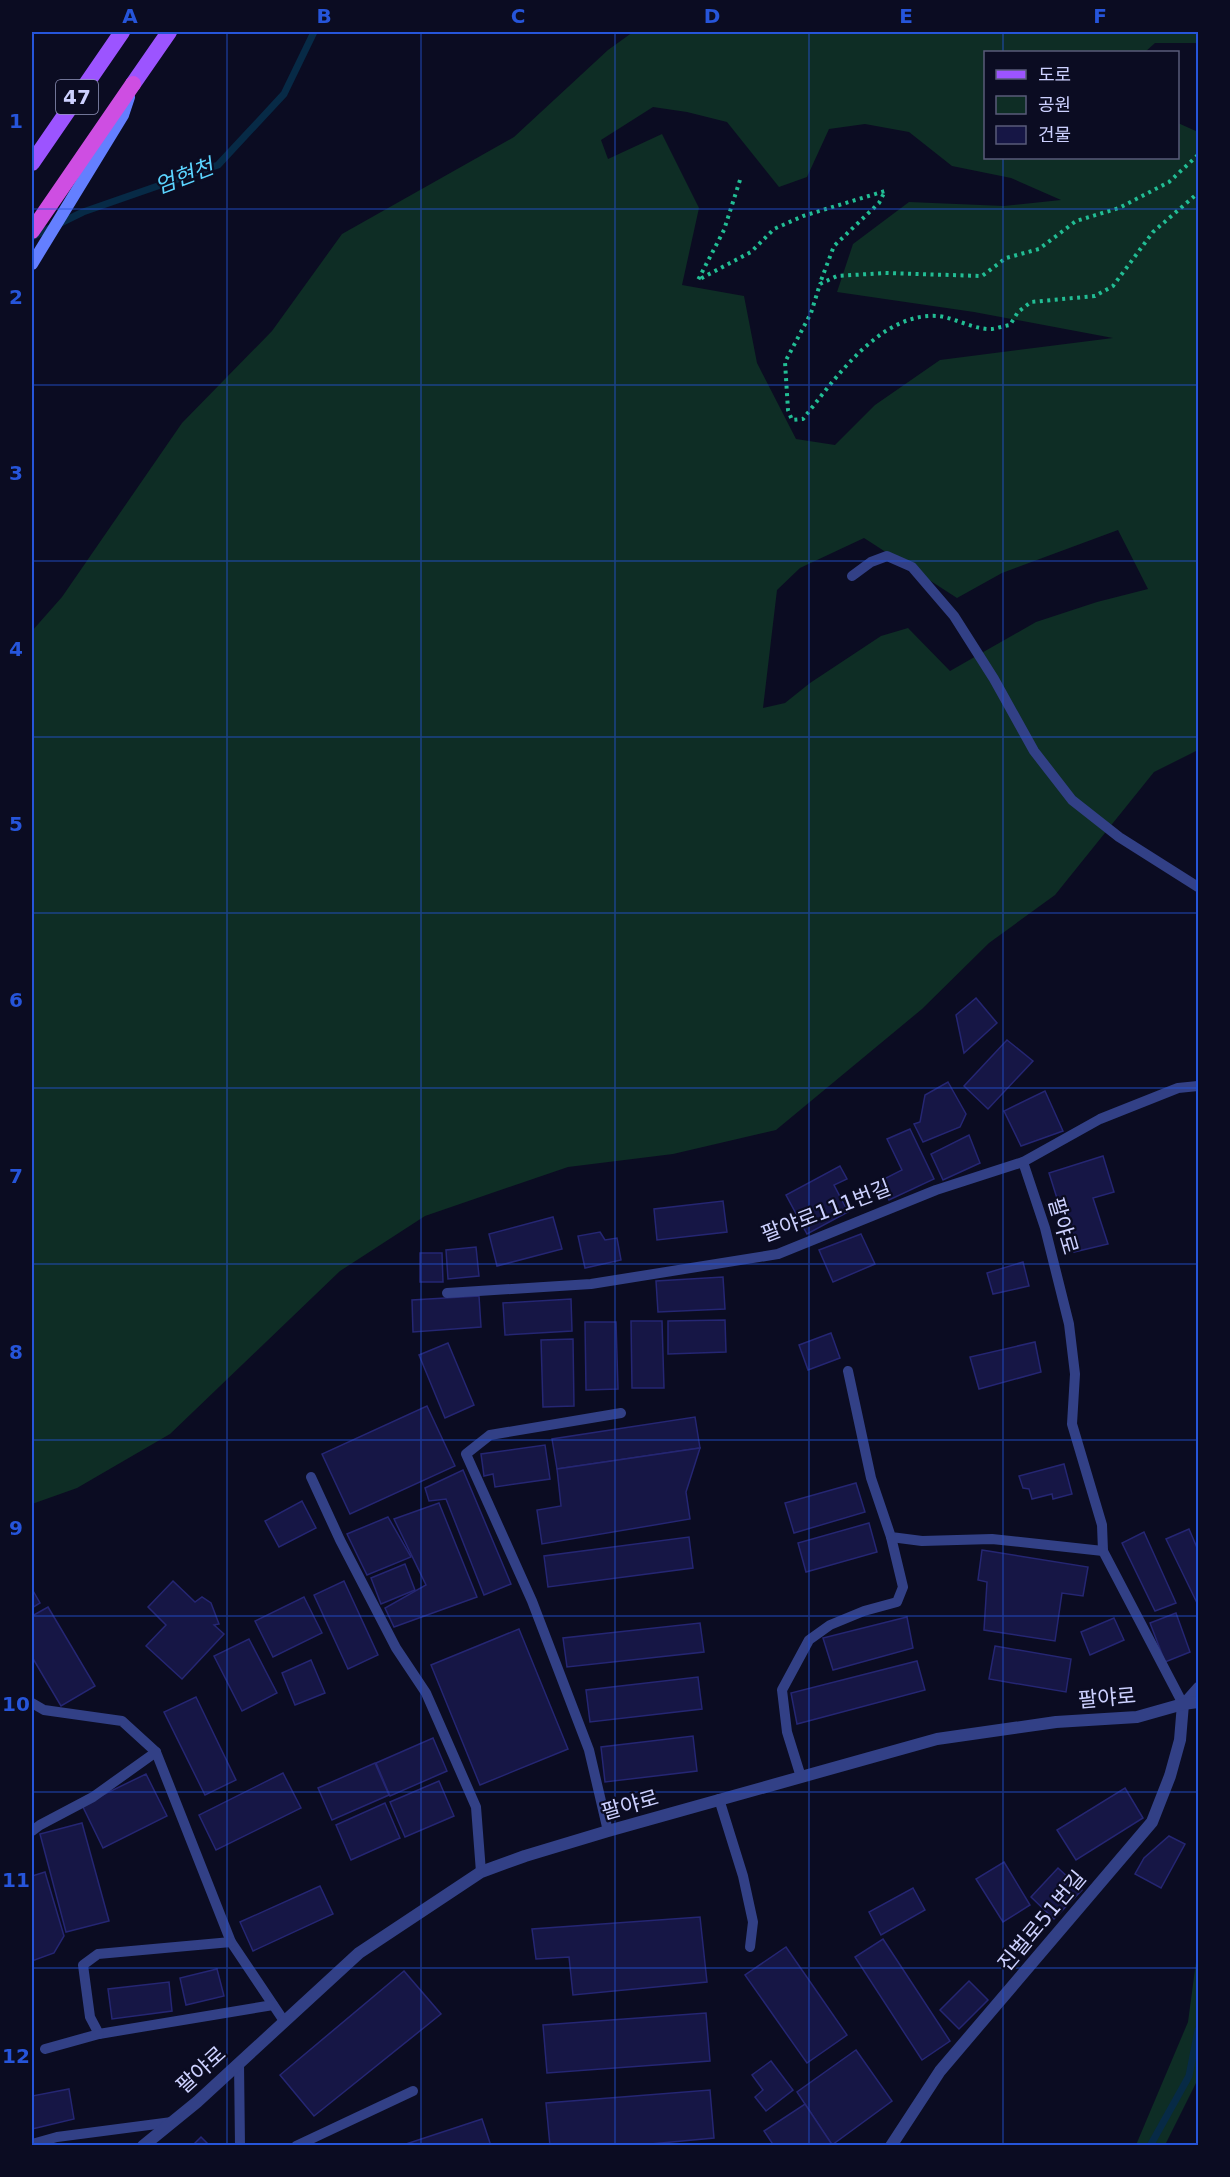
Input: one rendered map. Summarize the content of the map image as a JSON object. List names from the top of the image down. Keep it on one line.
{"streets":{"highway":["47"],"street":["팔야로","진벌로51번길"],"lane":["팔야로111번길"]},"crossings":[["팔야로111번길","팔야로"],["팔야로","진벌로51번길"]],"water":["엄현천"],"legend":["도로","공원","건물"],"grid":{"columns":["A","B","C","D","E","F"],"rows":["1","2","3","4","5","6","7","8","9","10","11","12"]}}
